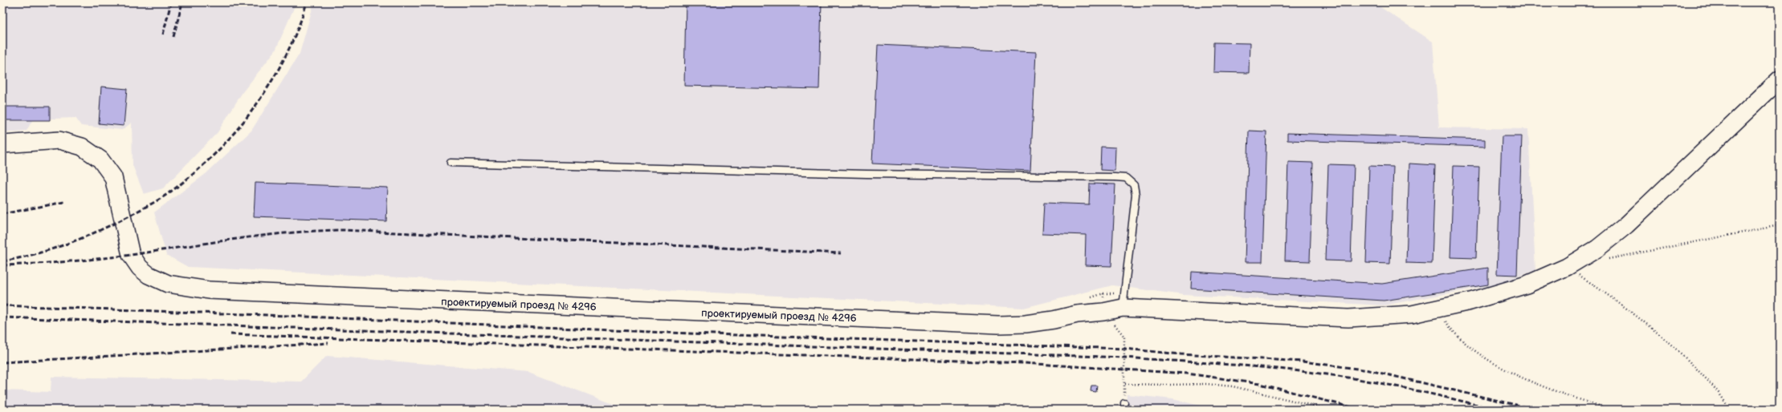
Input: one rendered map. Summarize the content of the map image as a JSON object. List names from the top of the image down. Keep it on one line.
{"streets":{"street":["проектируемый проезд № 4296"]}}
